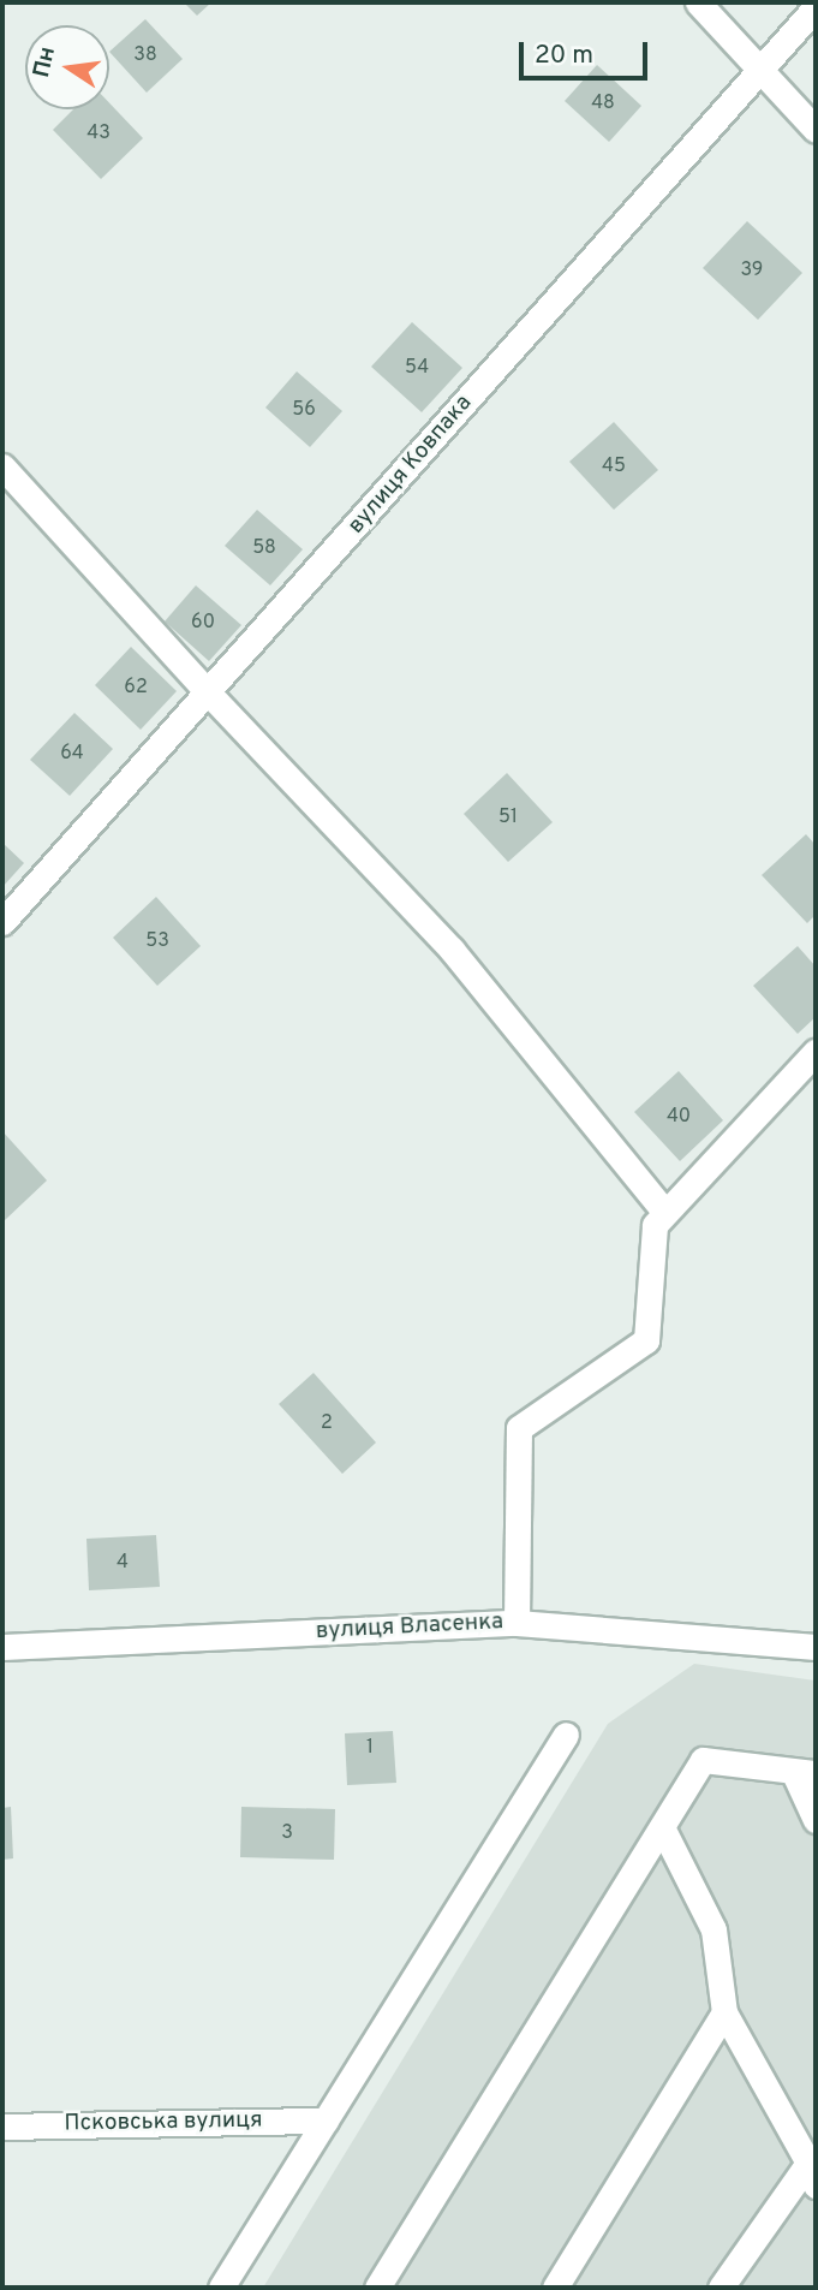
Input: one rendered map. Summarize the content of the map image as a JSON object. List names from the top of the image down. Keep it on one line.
{"streets":{"street":["вулиця Ковпака","вулиця Власенка","Псковська вулиця"]},"house_numbers":["38","48","43","39","54","56","45","58","60","62","64","51","53","40","2","4","1","3"],"scale_bar":"20 m","north":"left"}
